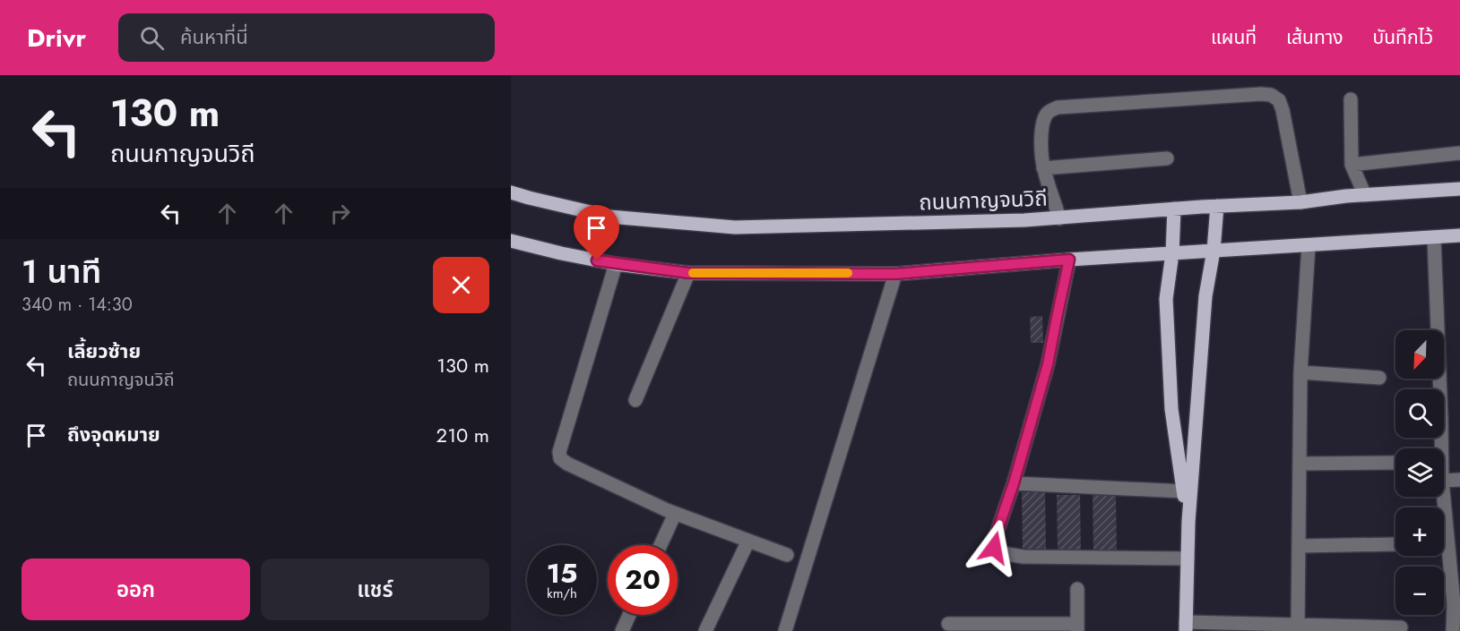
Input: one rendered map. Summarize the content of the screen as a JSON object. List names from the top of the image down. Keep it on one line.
{"streets":{"main road":["ถนนกาญจนวิถี"]},"north":"bottom left","page":{"header":"Drivr","search":"ค้นหาที่นี่","nav":["แผนที่","เส้นทาง","บันทึกไว้"],"turn":["130 m","ถนนกาญจนวิถี"],"heading":["1 นาที","340 m · 14:30"],"list":[{"name":"เลี้ยวซ้าย","note":"ถนนกาญจนวิถี","value":"130 m"},{"name":"ถึงจุดหมาย","value":"210 m"}],"map_buttons":["+","−"],"speed":"15 km/h","limit":"20","buttons":["ออก","แชร์"]}}
